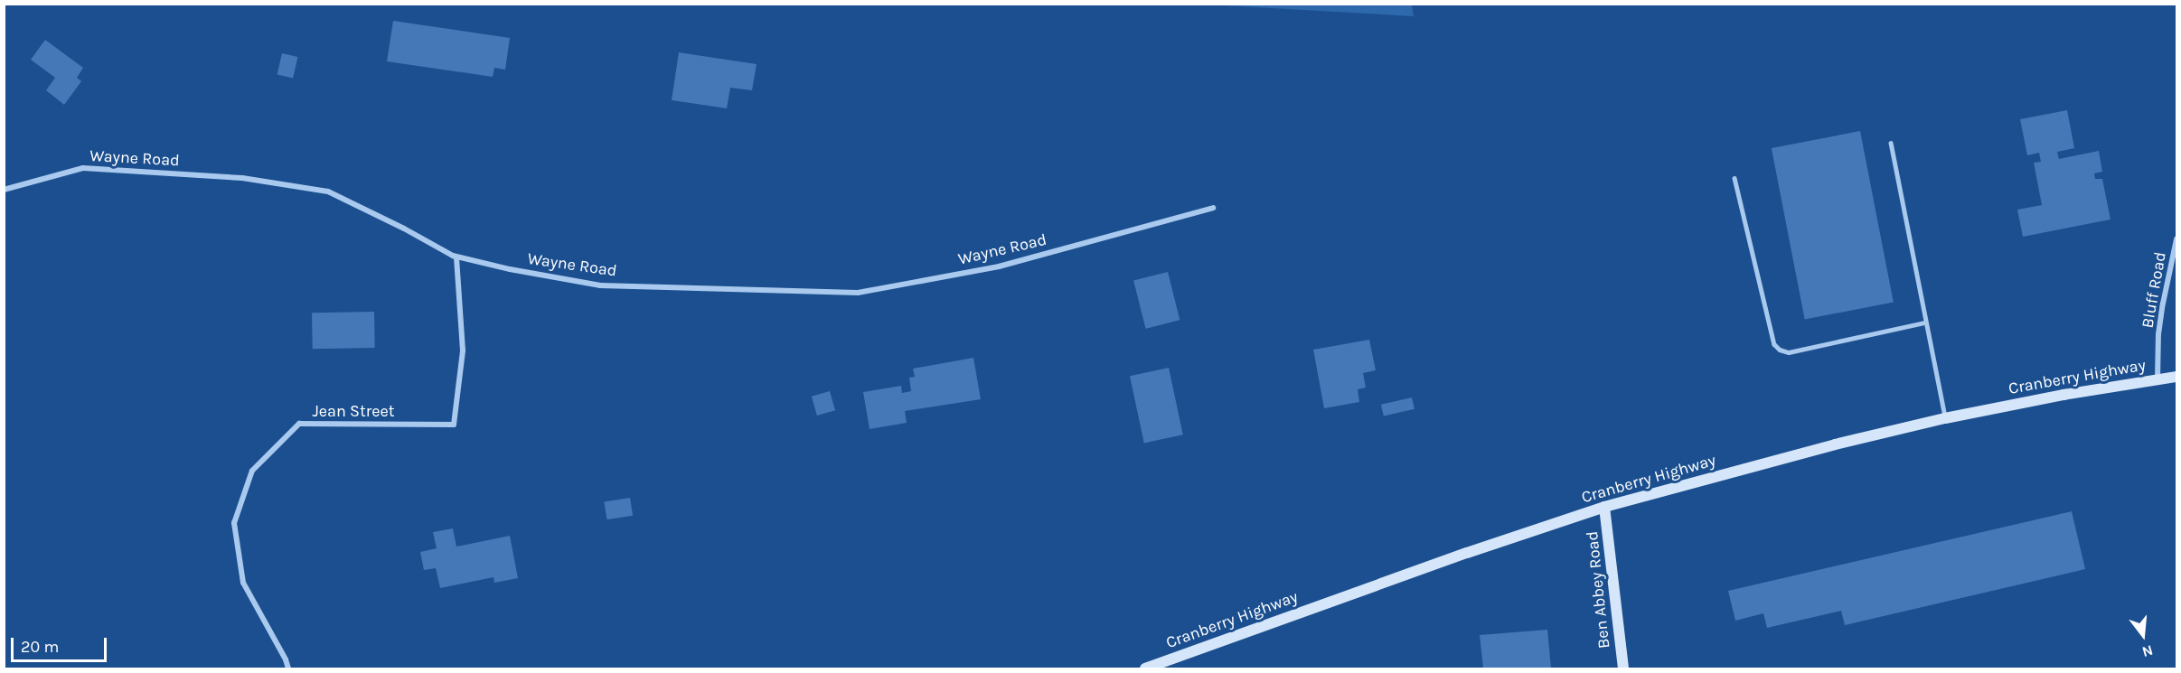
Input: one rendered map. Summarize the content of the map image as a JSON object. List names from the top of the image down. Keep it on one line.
{"streets":{"main road":["Cranberry Highway","Ben Abbey Road"],"street":["Wayne Road","Bluff Road","Jean Street"]},"crossings":[["Wayne Road","Jean Street"],["Bluff Road","Cranberry Highway"],["Cranberry Highway","Ben Abbey Road"]],"scale_bar":"20 m","north":"bottom"}
